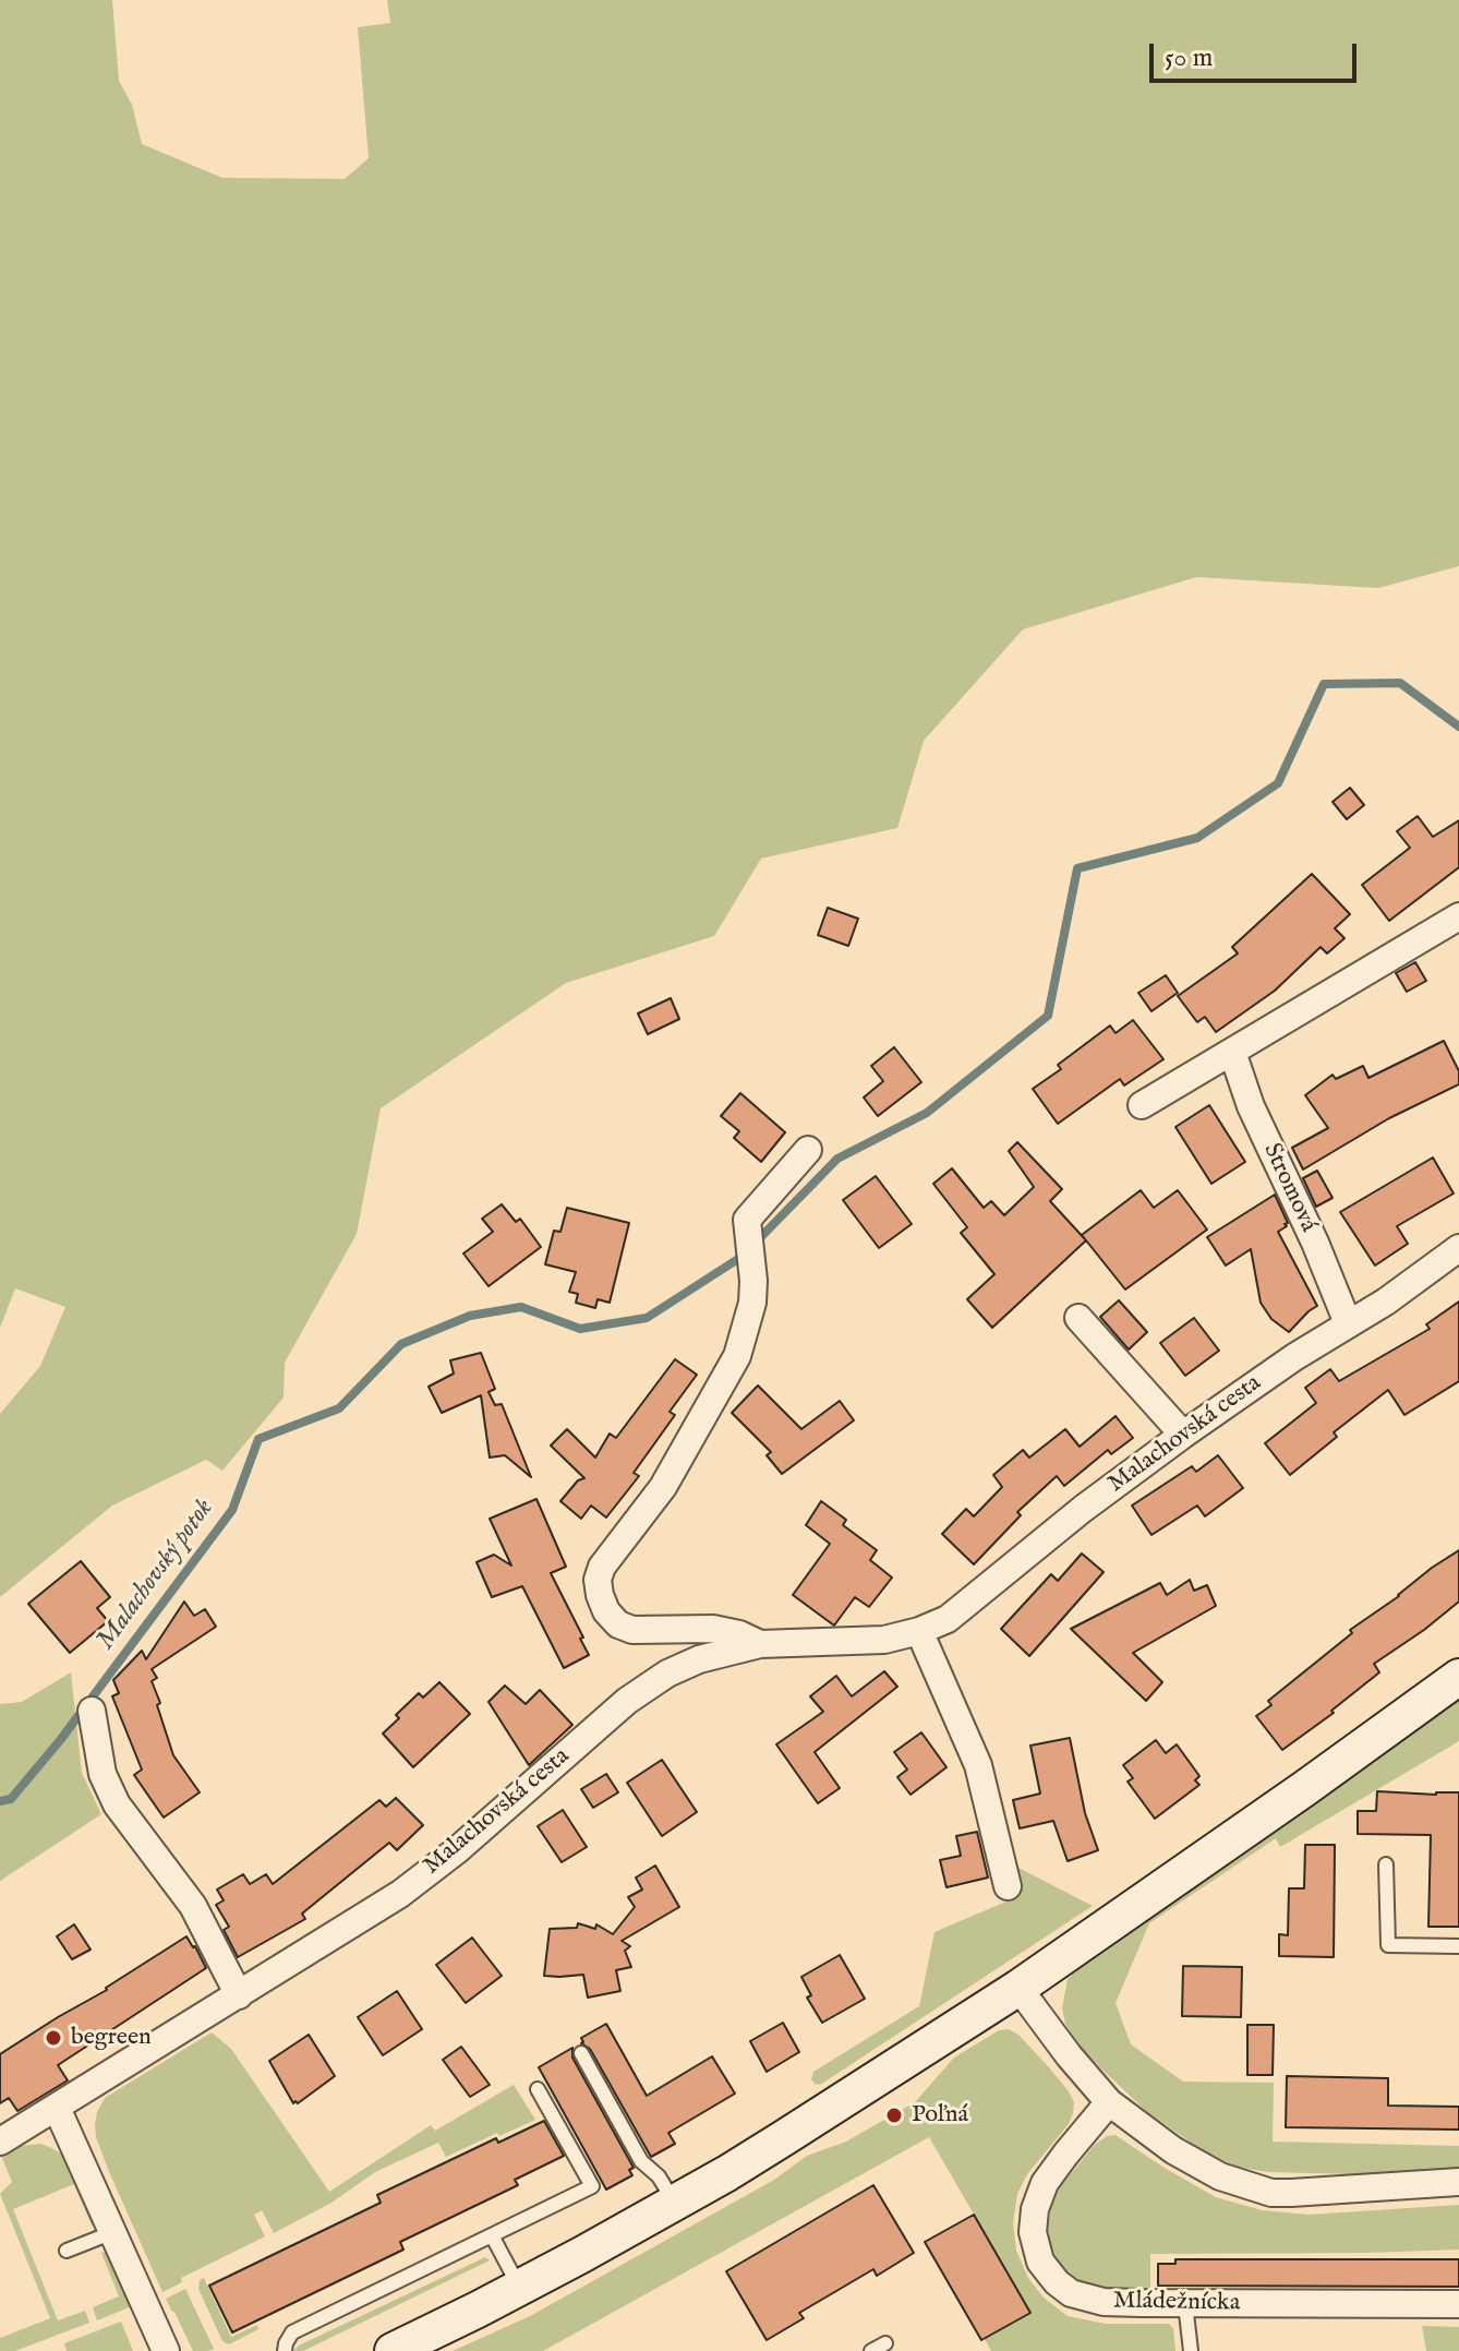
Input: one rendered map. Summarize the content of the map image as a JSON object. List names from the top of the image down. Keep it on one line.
{"streets":{"street":["Stromová","Malachovská cesta","Mládežnícka"]},"crossings":[["Stromová","Malachovská cesta"]],"water":["Malachovský potok"],"places":["begreen","Poľná"],"scale_bar":"50 m"}
